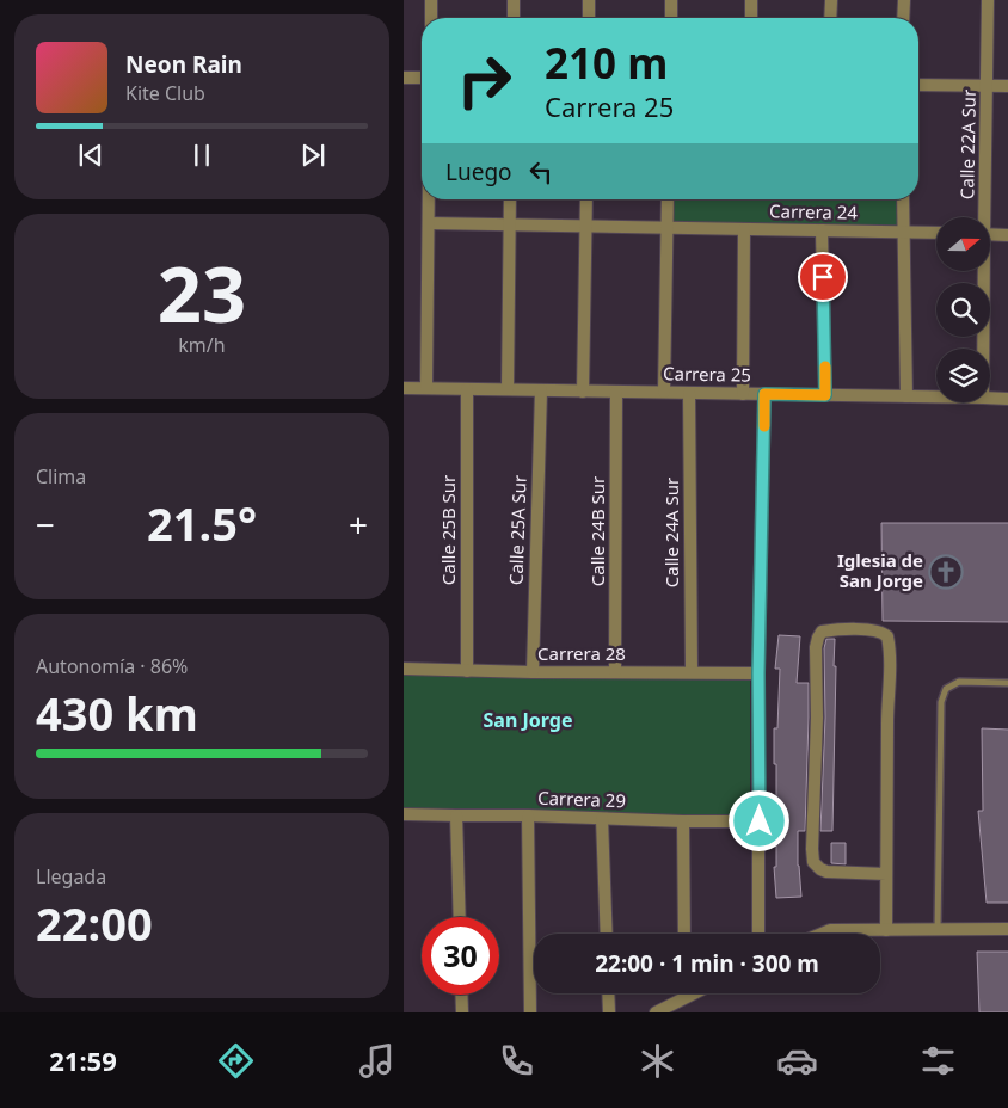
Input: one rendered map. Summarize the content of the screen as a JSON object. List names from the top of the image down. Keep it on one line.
{"streets":{"street":["Calle 22A Sur","Carrera 24","Carrera 25","Calle 25B Sur","Calle 25A Sur","Calle 24B Sur","Calle 24A Sur","Carrera 28","Carrera 29"]},"crossings":[["Carrera 25","Calle 25B Sur"],["Carrera 25","Calle 25A Sur"],["Carrera 25","Calle 24B Sur"],["Carrera 25","Calle 24A Sur"],["Calle 25B Sur","Carrera 28"],["Calle 25A Sur","Carrera 28"],["Calle 24B Sur","Carrera 28"],["Calle 24A Sur","Carrera 28"]],"districts":["San Jorge"],"places":{"church":["Iglesia de San Jorge"]},"north":"right","page":{"turn":["210 m","Carrera 25"],"song":["Neon Rain","Kite Club"],"then":"Luego","tile":[["23","km/h"],"Clima",["Autonomía · 86%","430 km"],["Llegada","22:00"]],"heat":["−","21.5°","+"],"limit":"30","trip":"22:00 · 1 min · 300 m","tabs":"21:59"}}
